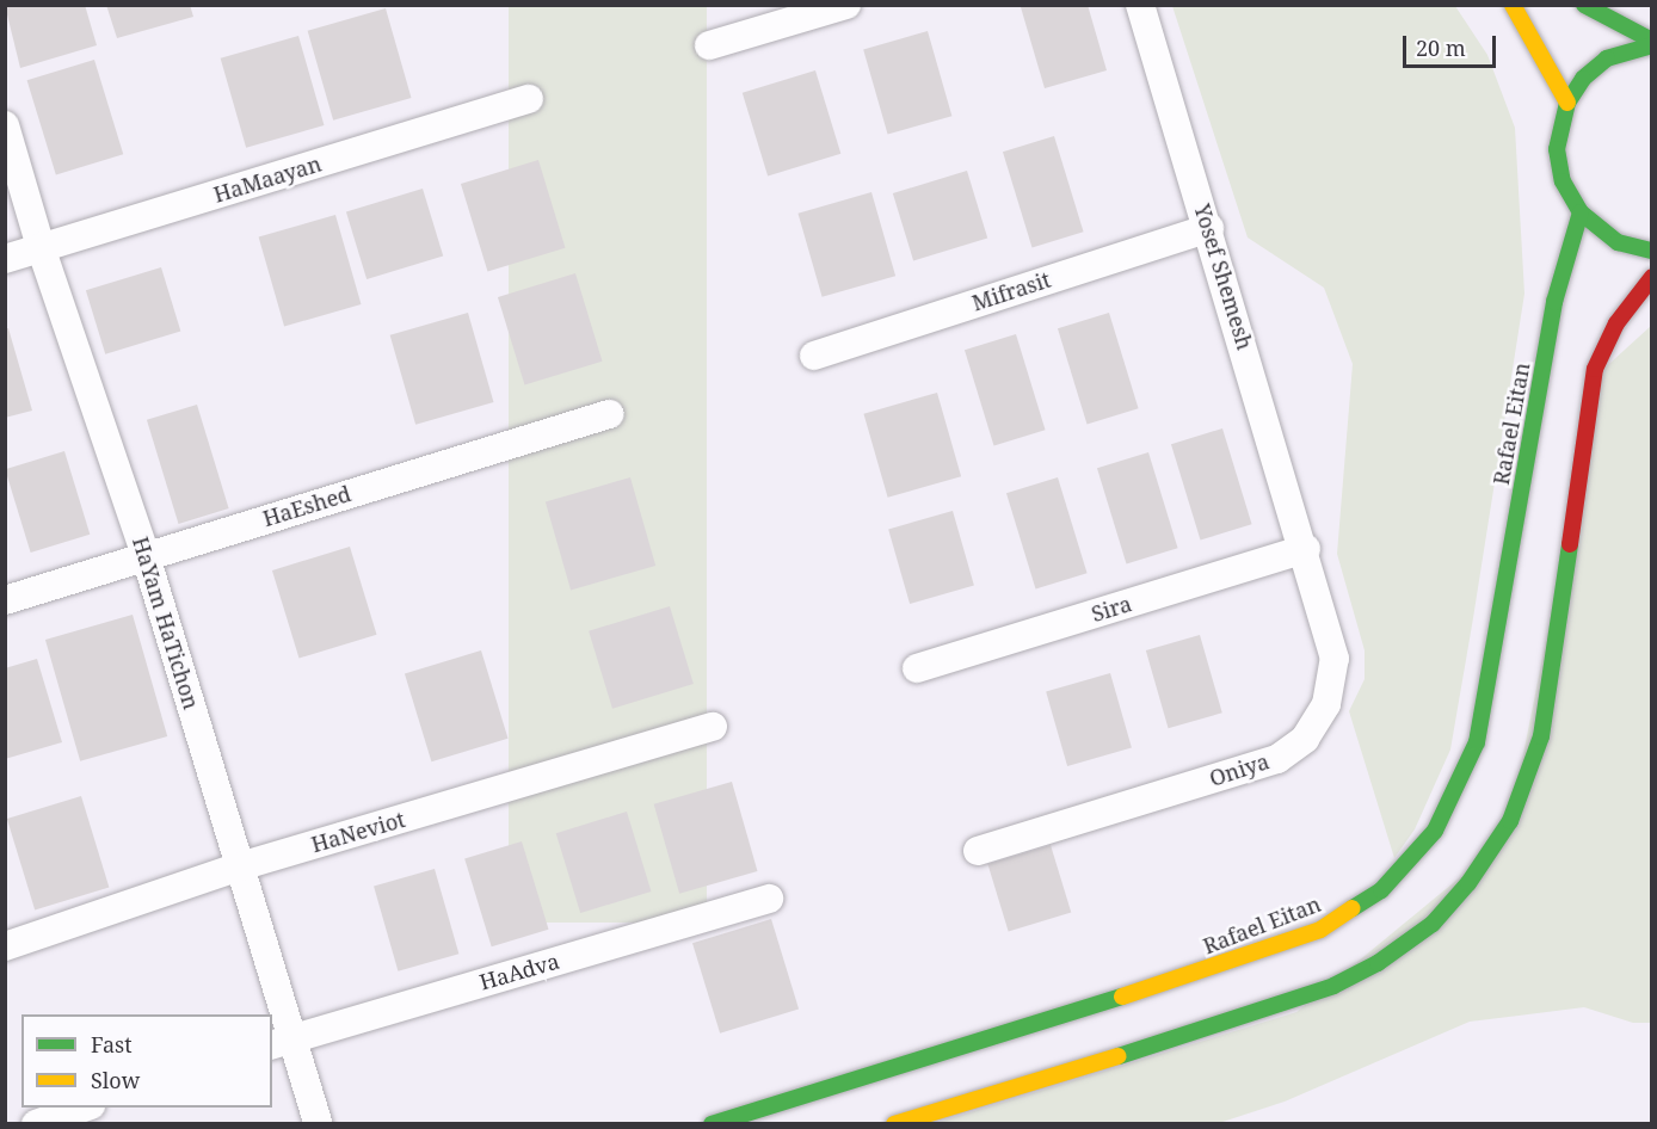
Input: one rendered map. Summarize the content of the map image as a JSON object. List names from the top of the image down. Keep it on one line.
{"streets":{"street":["HaMaayan","Yosef Shemesh","Mifrasit","Rafael Eitan","HaEshed","Sira","HaYam HaTichon","Oniya","HaNeviot","HaAdva"]},"crossings":[["HaMaayan","HaYam HaTichon"],["Yosef Shemesh","Mifrasit"],["Yosef Shemesh","Sira"],["Yosef Shemesh","Oniya"],["HaEshed","HaYam HaTichon"],["Sira","Oniya"],["HaYam HaTichon","HaNeviot"],["HaYam HaTichon","HaAdva"]],"legend":["Fast","Slow"],"scale_bar":"20 m"}
